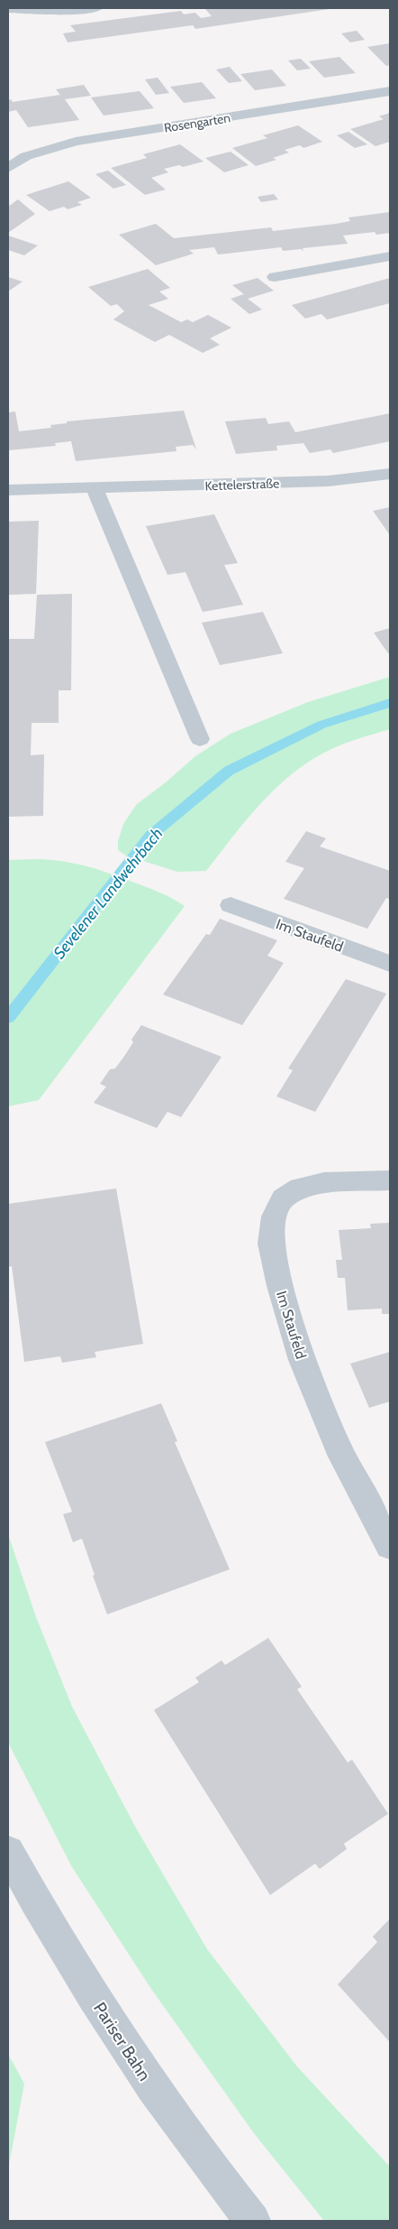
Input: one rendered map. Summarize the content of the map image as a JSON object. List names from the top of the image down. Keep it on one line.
{"streets":{"street":["Rosengarten","Kettelerstraße","Im Staufeld","Pariser Bahn"]},"water":["Sevelener Landwehrbach"]}
